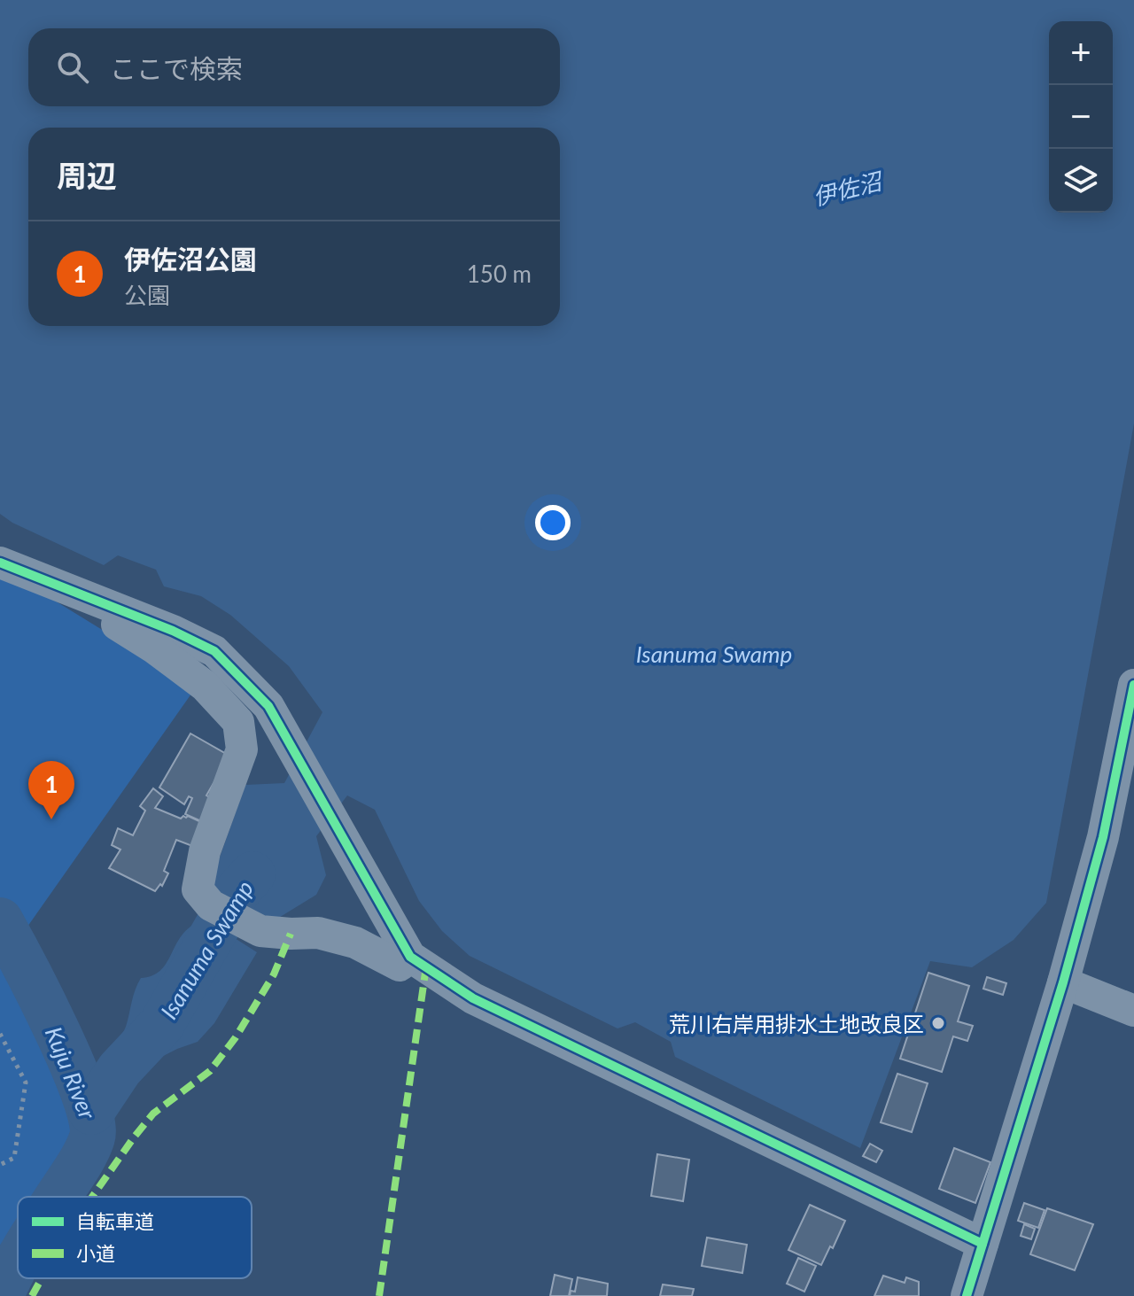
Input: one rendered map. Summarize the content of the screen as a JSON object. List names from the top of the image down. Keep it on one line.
{"water":["伊佐沼","Isanuma Swamp","Kuju River"],"places":["荒川右岸用排水土地改良区"],"legend":["自転車道","小道"],"page":{"map_buttons":["+","−"],"search":"ここで検索","heading":"周辺","list":[{"mark":"1","name":"伊佐沼公園","note":"公園","value":"150 m"}],"pins":"1"}}
